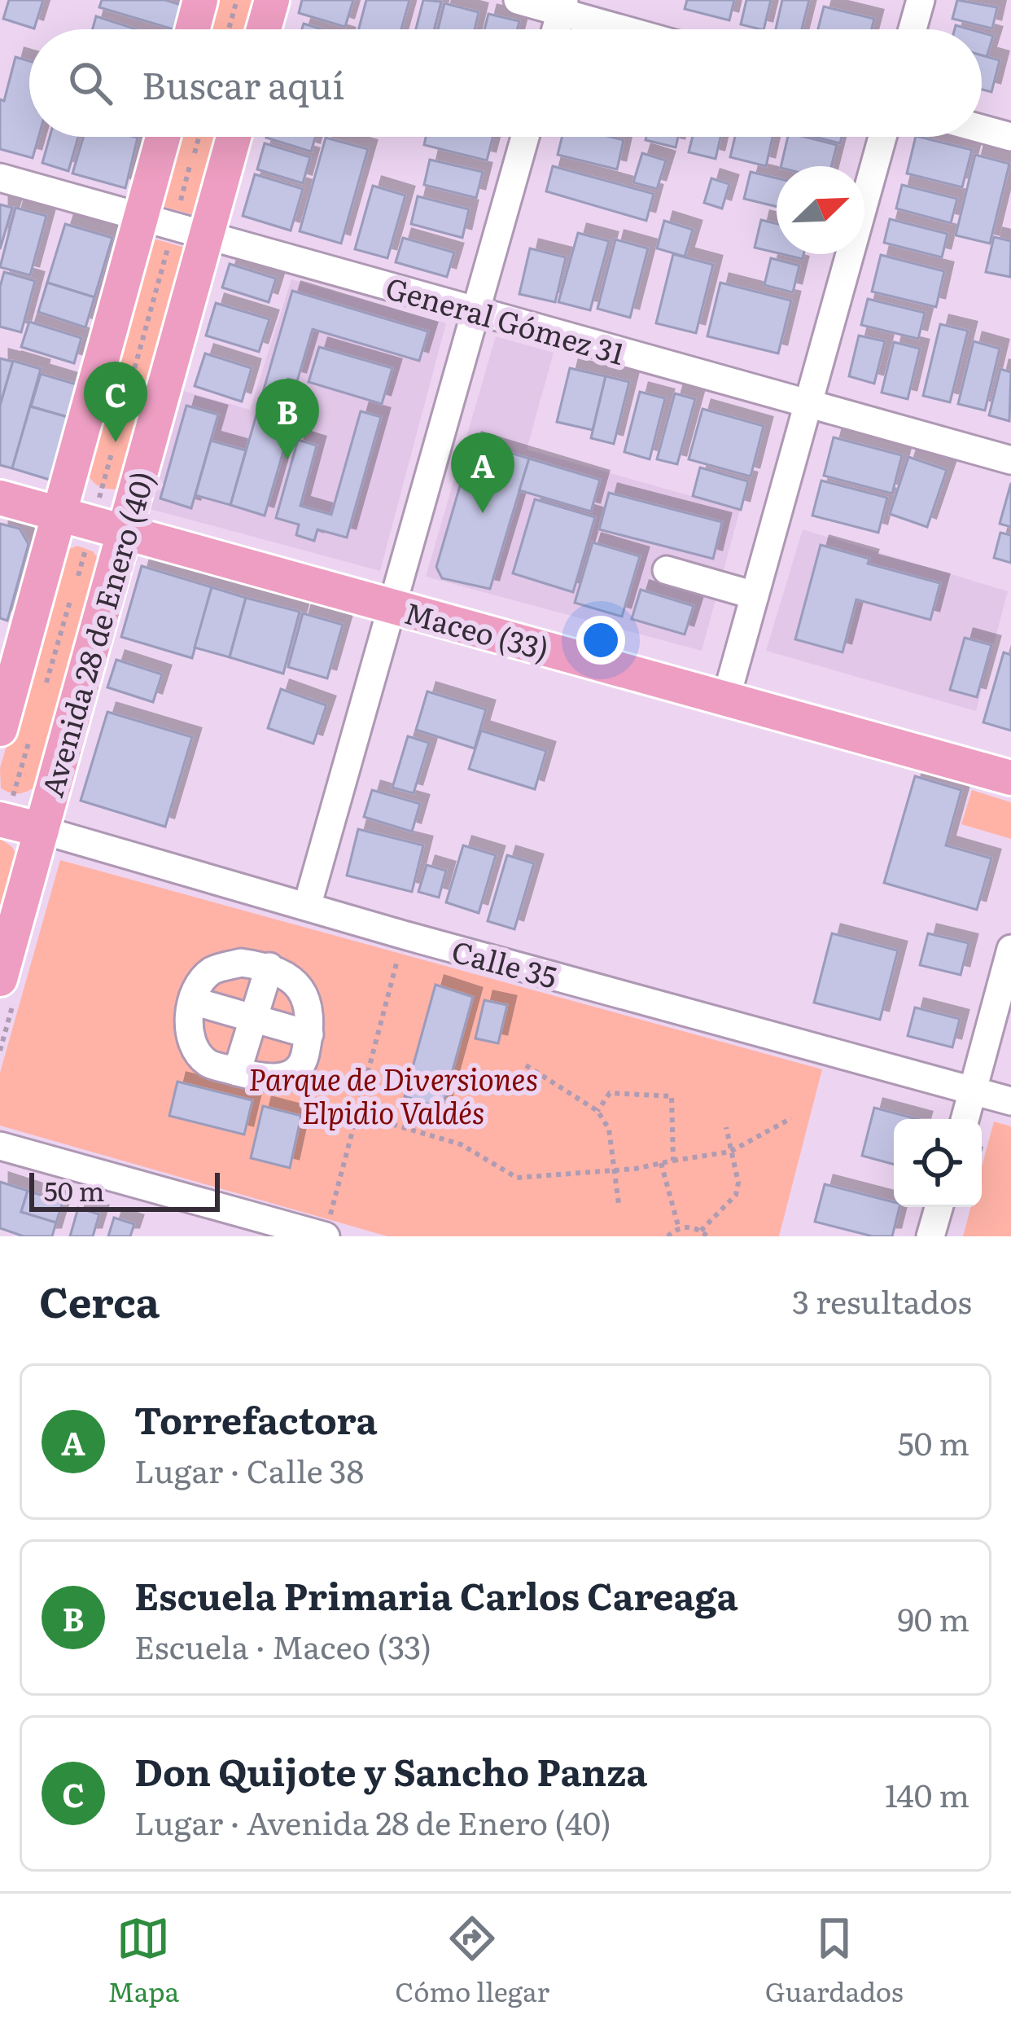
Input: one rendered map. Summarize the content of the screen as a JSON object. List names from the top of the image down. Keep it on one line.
{"streets":{"main road":["Maceo (33)","Avenida 28 de Enero (40)","Calle 35"],"street":["General Gómez 31"]},"crossings":[["General Gómez 31","Avenida 28 de Enero (40)"],["Maceo (33)","Avenida 28 de Enero (40)"],["Avenida 28 de Enero (40)","Calle 35"]],"parks":["Parque de Diversiones Elpidio Valdés"],"scale_bar":"50 m","north":"top right","page":{"search":"Buscar aquí","pins":["C","B","A"],"scale":"50 m","heading":["Cerca","3 resultados"],"list":[{"mark":"A","name":"Torrefactora","note":"Lugar · Calle 38","value":"50 m"},{"mark":"B","name":"Escuela Primaria Carlos Careaga","note":"Escuela · Maceo (33)","value":"90 m"},{"mark":"C","name":"Don Quijote y Sancho Panza","note":"Lugar · Avenida 28 de Enero (40)","value":"140 m"}],"nav":["Mapa","Cómo llegar","Guardados"]}}
